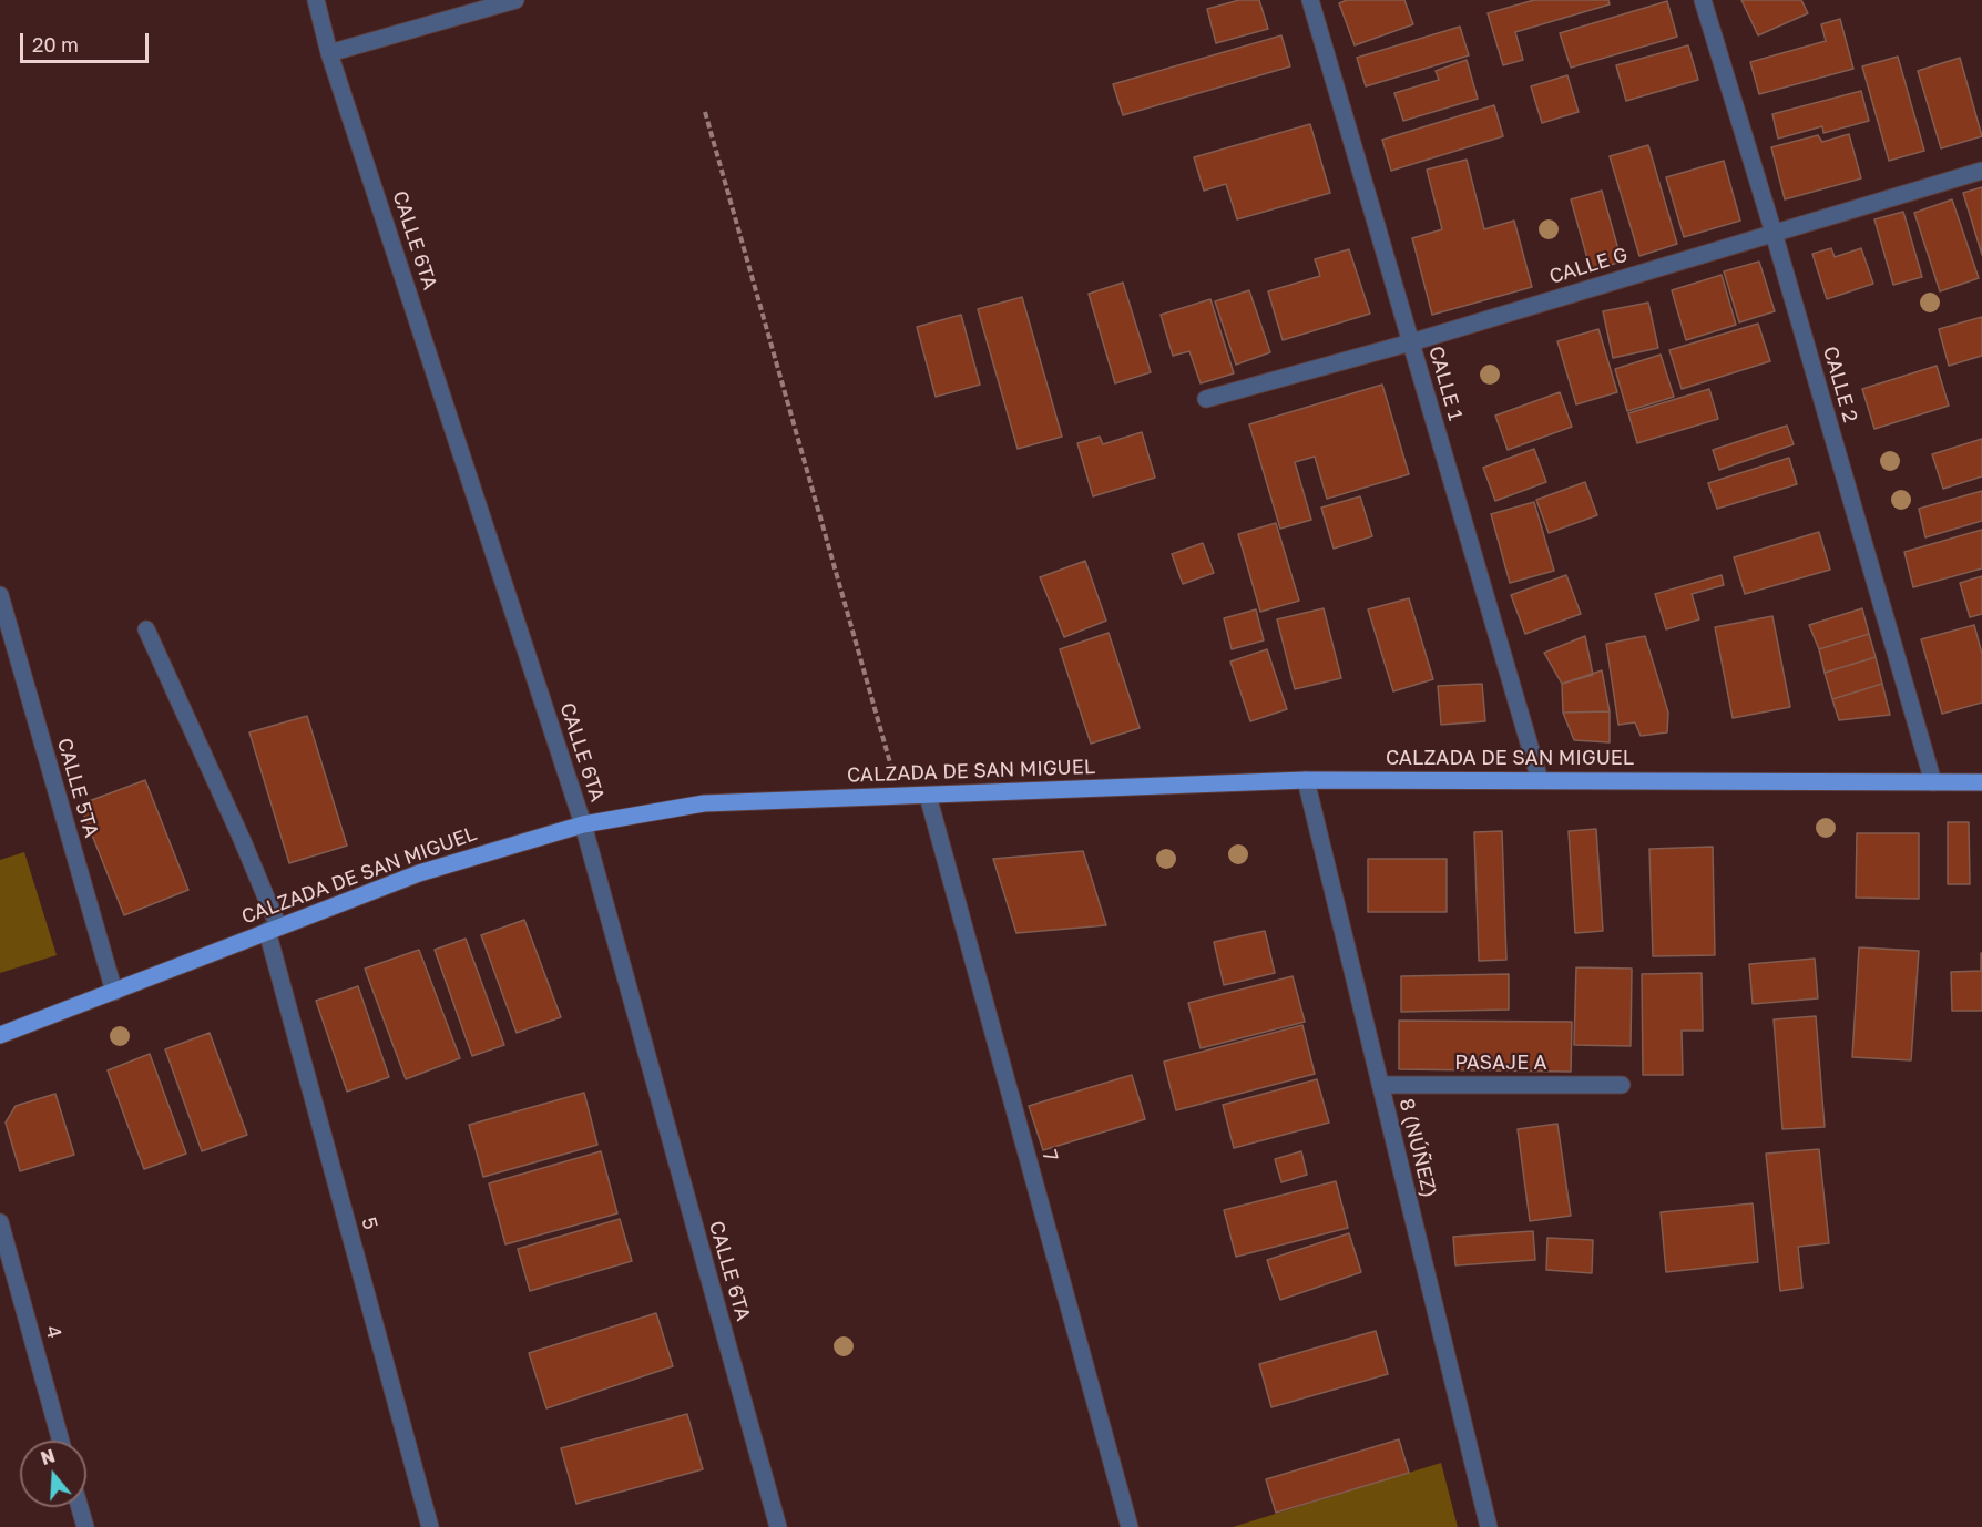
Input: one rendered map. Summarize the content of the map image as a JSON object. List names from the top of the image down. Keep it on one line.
{"streets":{"main road":["CALZADA DE SAN MIGUEL"],"street":["CALLE 6TA","CALLE G","CALLE 1","CALLE 2","CALLE 5TA","PASAJE A","8 (NÚÑEZ)","7","5","4"]},"crossings":[["CALLE 6TA","CALZADA DE SAN MIGUEL"],["CALLE G","CALLE 1"],["CALLE G","CALLE 2"],["CALLE 1","CALZADA DE SAN MIGUEL"],["CALLE 2","CALZADA DE SAN MIGUEL"],["CALZADA DE SAN MIGUEL","CALLE 5TA"],["CALZADA DE SAN MIGUEL","8 (NÚÑEZ)"],["CALZADA DE SAN MIGUEL","7"],["CALZADA DE SAN MIGUEL","5"],["PASAJE A","8 (NÚÑEZ)"]],"scale_bar":"20 m","north":"top"}
